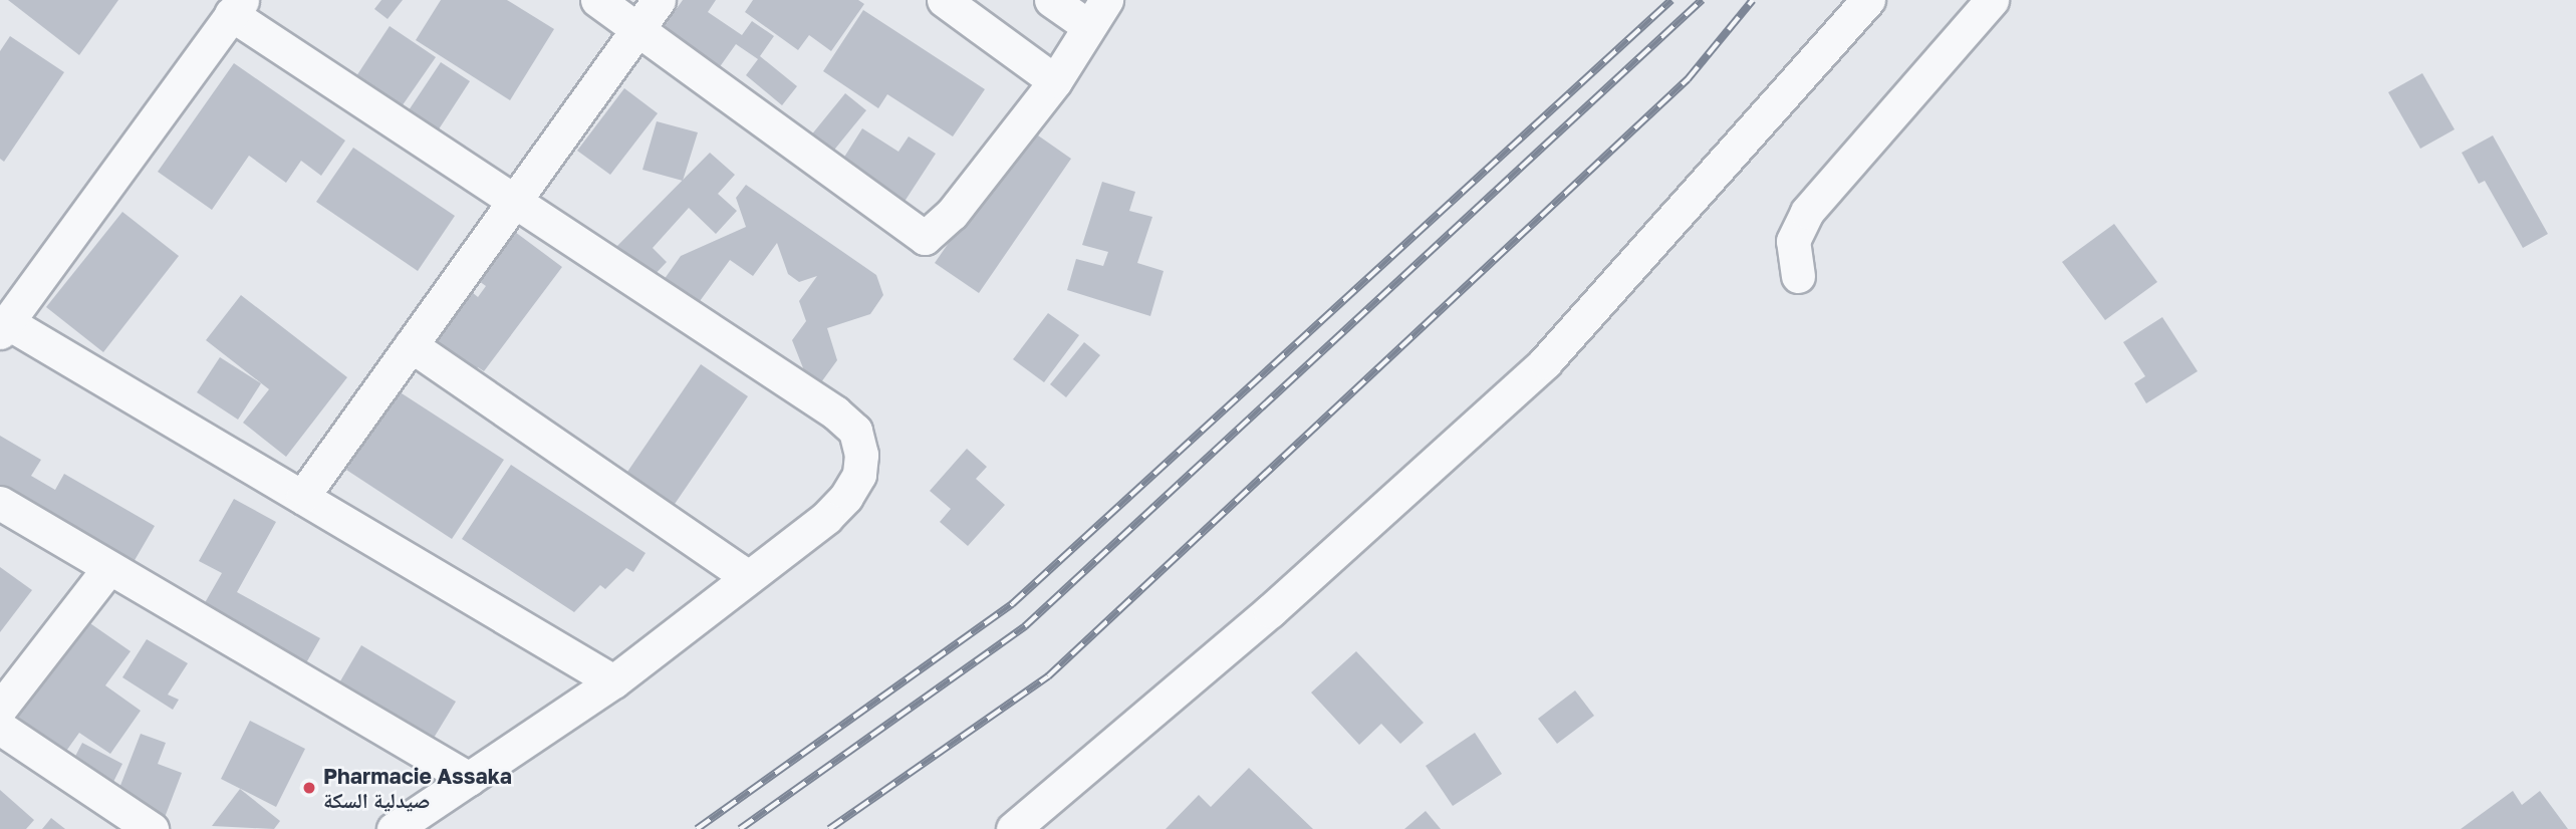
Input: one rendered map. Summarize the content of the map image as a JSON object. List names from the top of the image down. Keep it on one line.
{"places":["Pharmacie Assaka صيدلية السكة"]}
